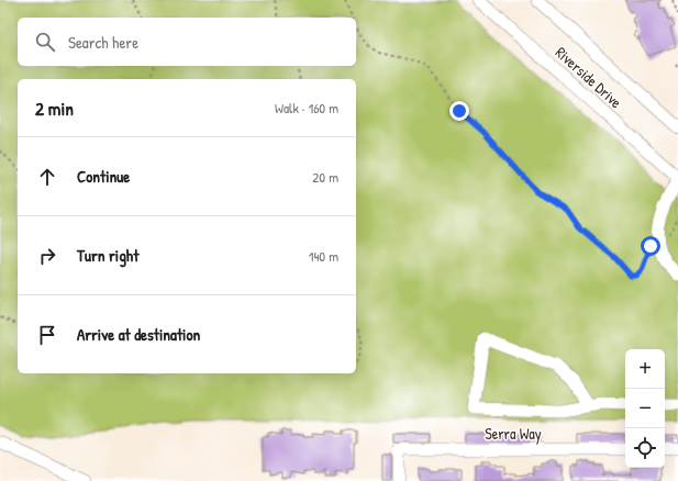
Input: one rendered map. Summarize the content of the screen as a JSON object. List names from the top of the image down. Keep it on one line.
{"streets":{"street":["Riverside Drive","Serra Way"]},"page":{"search":"Search here","heading":["2 min","Walk · 160 m"],"list":[["Continue","20 m"],["Turn right","140 m"],"Arrive at destination"],"map_buttons":["+","−"]}}
